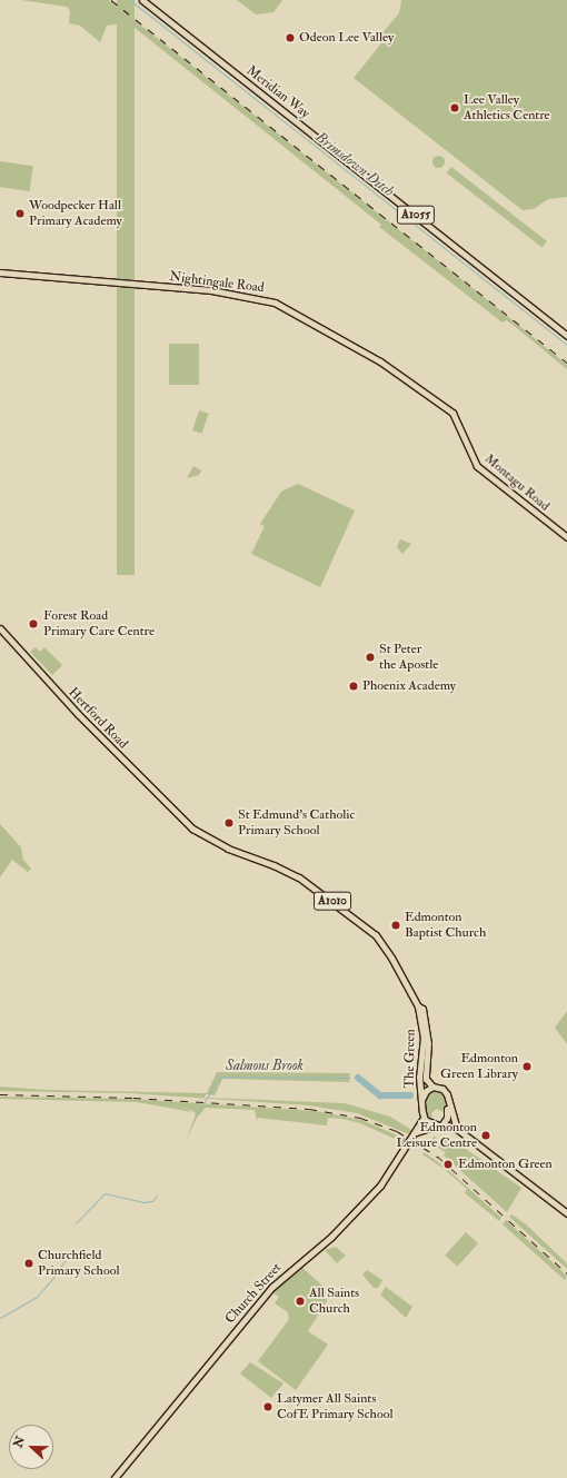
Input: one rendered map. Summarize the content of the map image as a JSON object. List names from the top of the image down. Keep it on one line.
{"streets":{"main road":["Meridian Way","A1055","Nightingale Road","Montagu Road","Hertford Road","A1010","The Green","Church Street"]},"crossings":[["Nightingale Road","Montagu Road"],["Hertford Road","The Green"],["A1010","The Green"],["A1010","Church Street"],["The Green","Church Street"]],"water":["Brimsdown Ditch","Salmons Brook"],"places":["Odeon Lee Valley","Lee Valley Athletics Centre","Woodpecker Hall Primary Academy","Forest Road Primary Care Centre","St Peter the Apostle","Phoenix Academy","St Edmund's Catholic Primary School","Edmonton Baptist Church","Edmonton Green Library","Edmonton Leisure Centre","Edmonton Green","Churchfield Primary School","All Saints Church","Latymer All Saints CofE Primary School"],"north":"left"}
